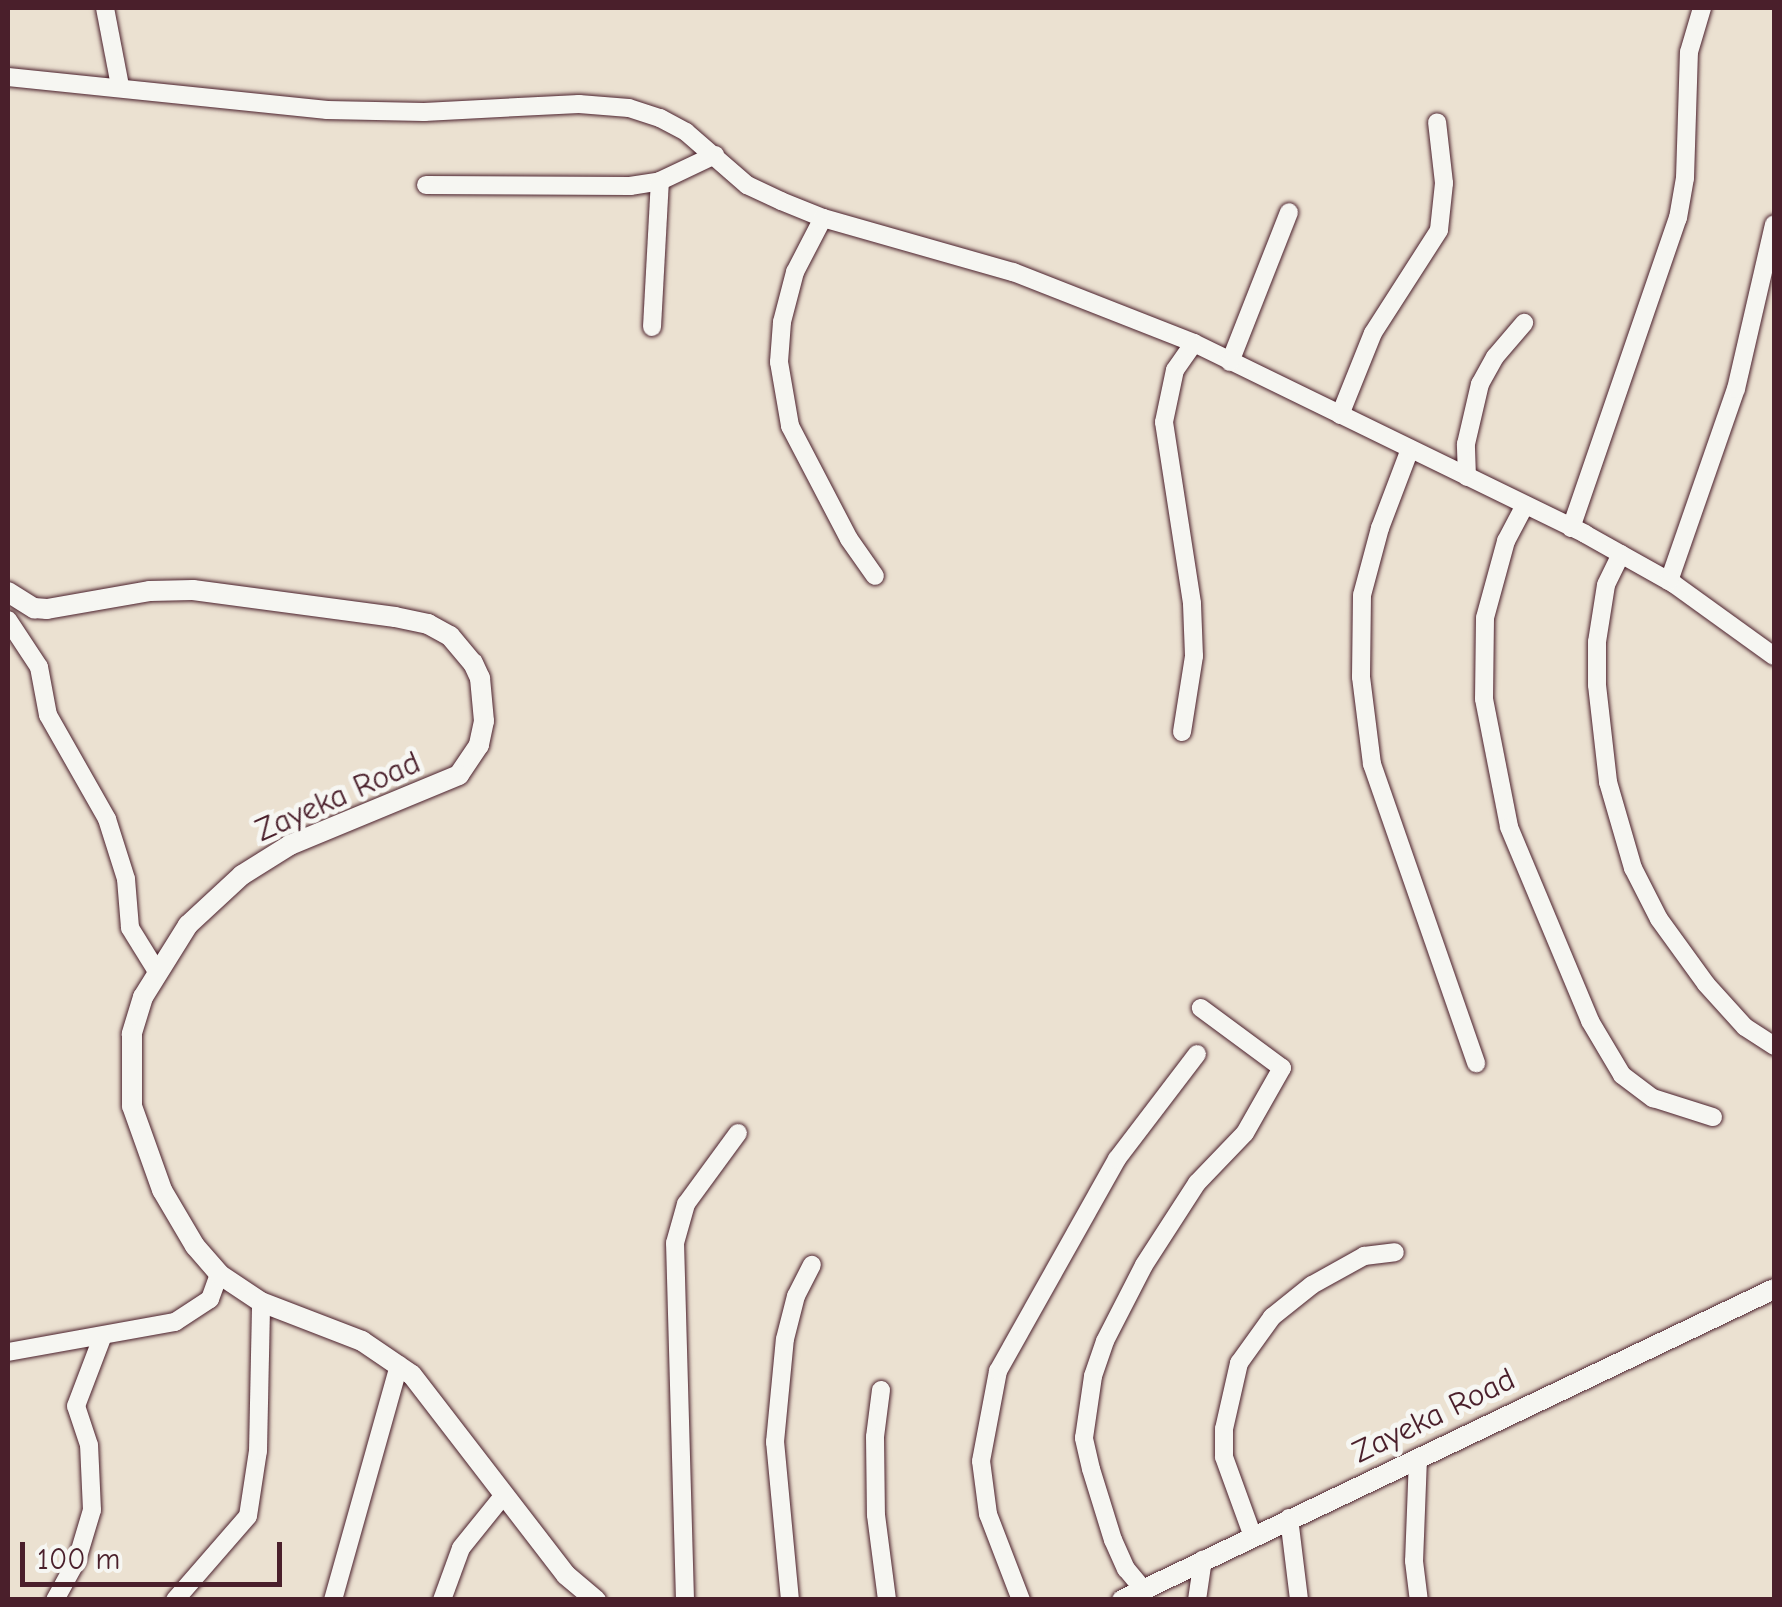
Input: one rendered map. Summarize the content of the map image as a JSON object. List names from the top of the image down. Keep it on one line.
{"streets":{"street":["Zayeka Road"]},"scale_bar":"100 m"}
